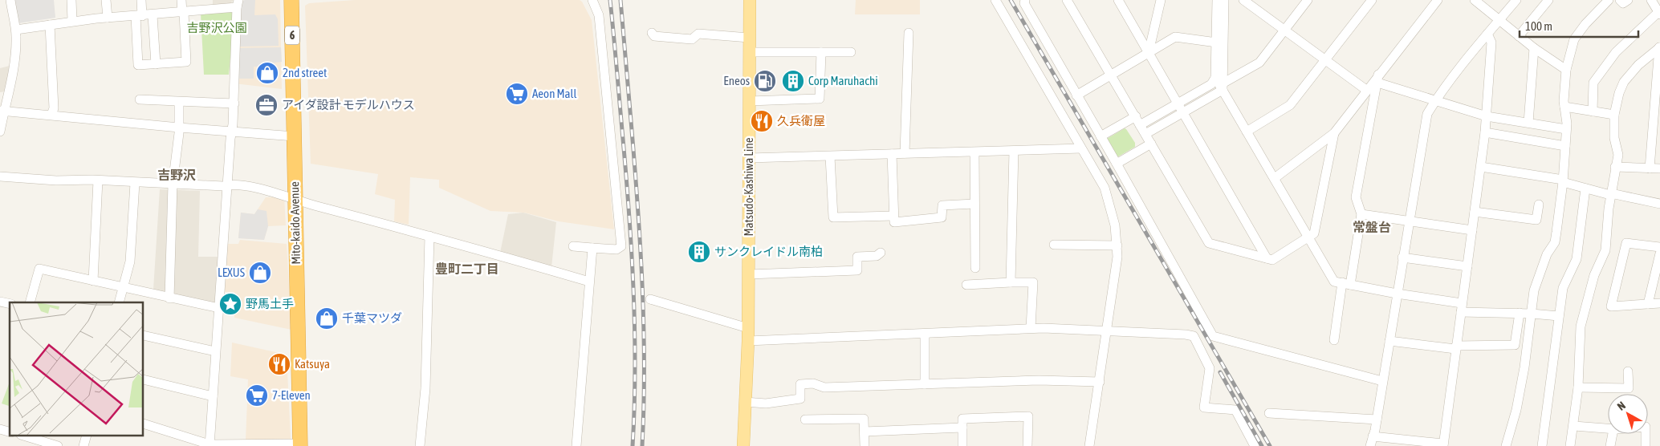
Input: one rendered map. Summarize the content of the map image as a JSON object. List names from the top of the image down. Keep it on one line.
{"streets":{"highway":["6","Mito-kaido Avenue"],"main road":["Matsudo-Kashiwa Line"]},"districts":["吉野沢","常盤台","豊町二丁目"],"parks":["吉野沢公園"],"places":{"shop":["2nd street","LEXUS","千葉マツダ"],"fuel station":["Eneos"],"building":["Corp Maruhachi","サンクレイドル南柏"],"supermarket":["Aeon Mall","7-Eleven"],"office":["アイダ設計 モデルハウス"],"restaurant":["久兵衛屋","Katsuya"],"place":["野馬土手"]},"scale_bar":"100 m","north":"top left"}
